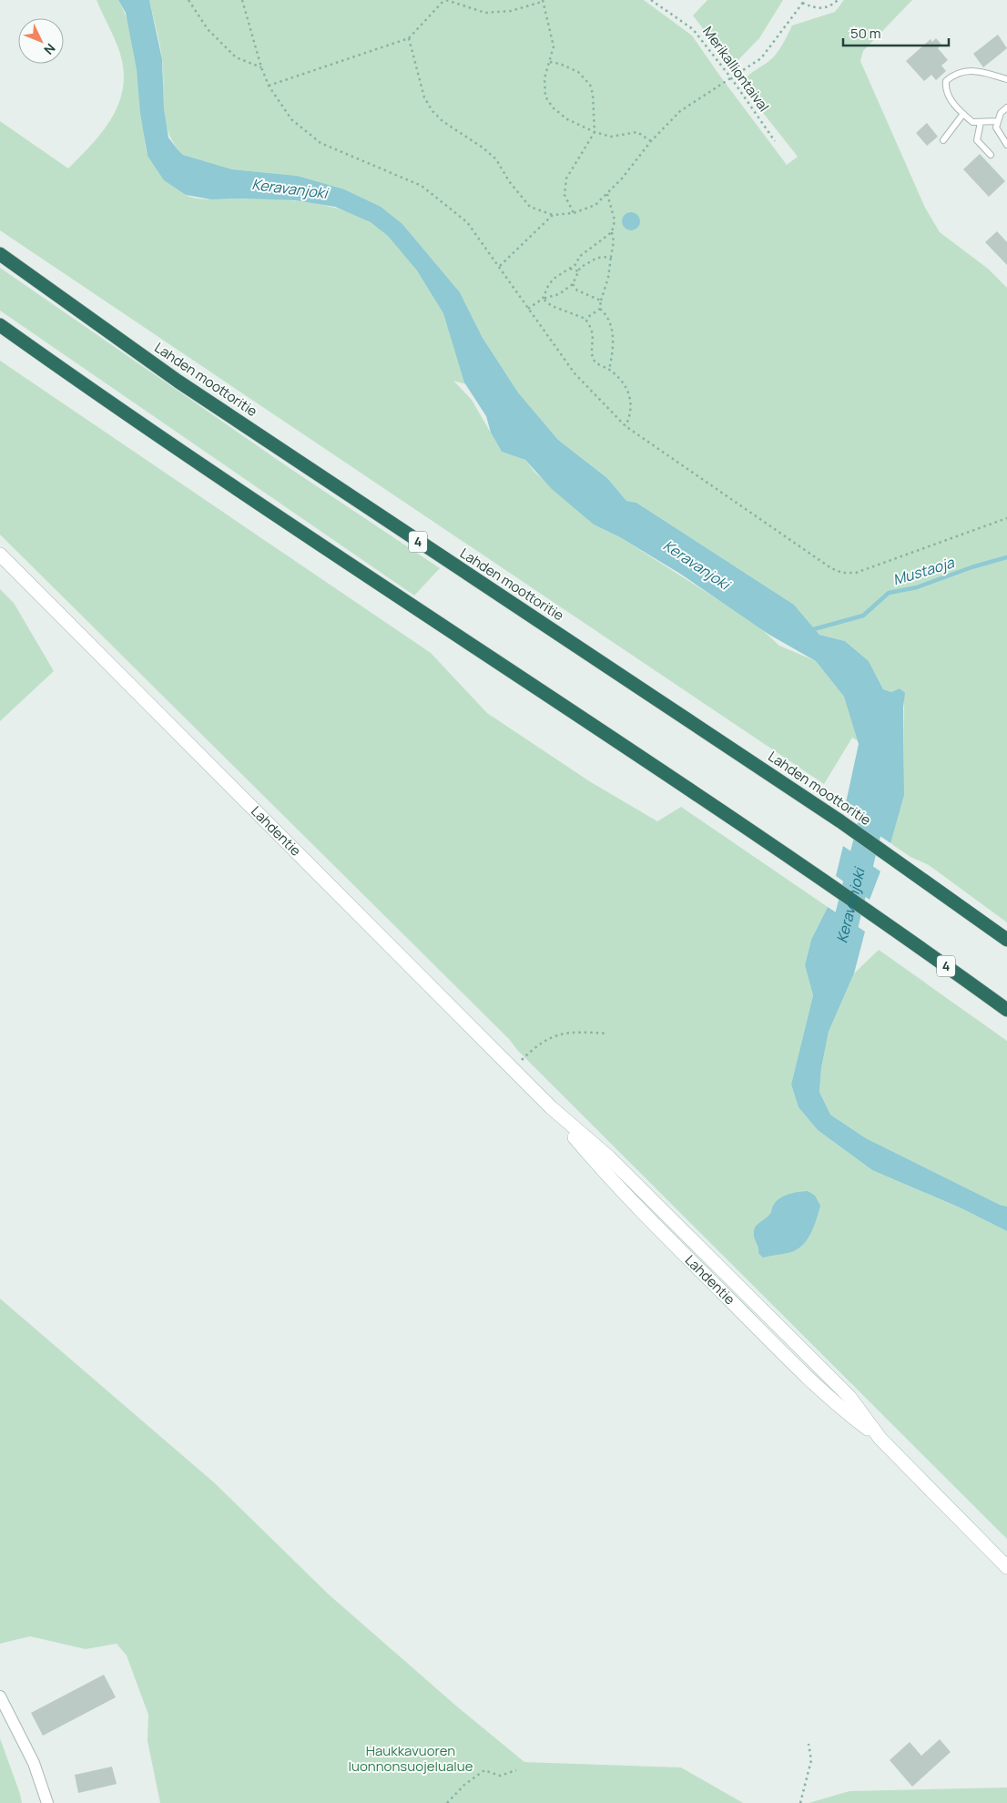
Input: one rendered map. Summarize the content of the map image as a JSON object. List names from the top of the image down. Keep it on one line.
{"streets":{"highway":["Lahden moottoritie","4"],"main road":["Lahdentie"],"path":["Merikalliontaival"]},"water":["Keravanjoki","Mustaoja"],"parks":["Haukkavuoren luonnonsuojelualue"],"scale_bar":"50 m","north":"bottom right"}
